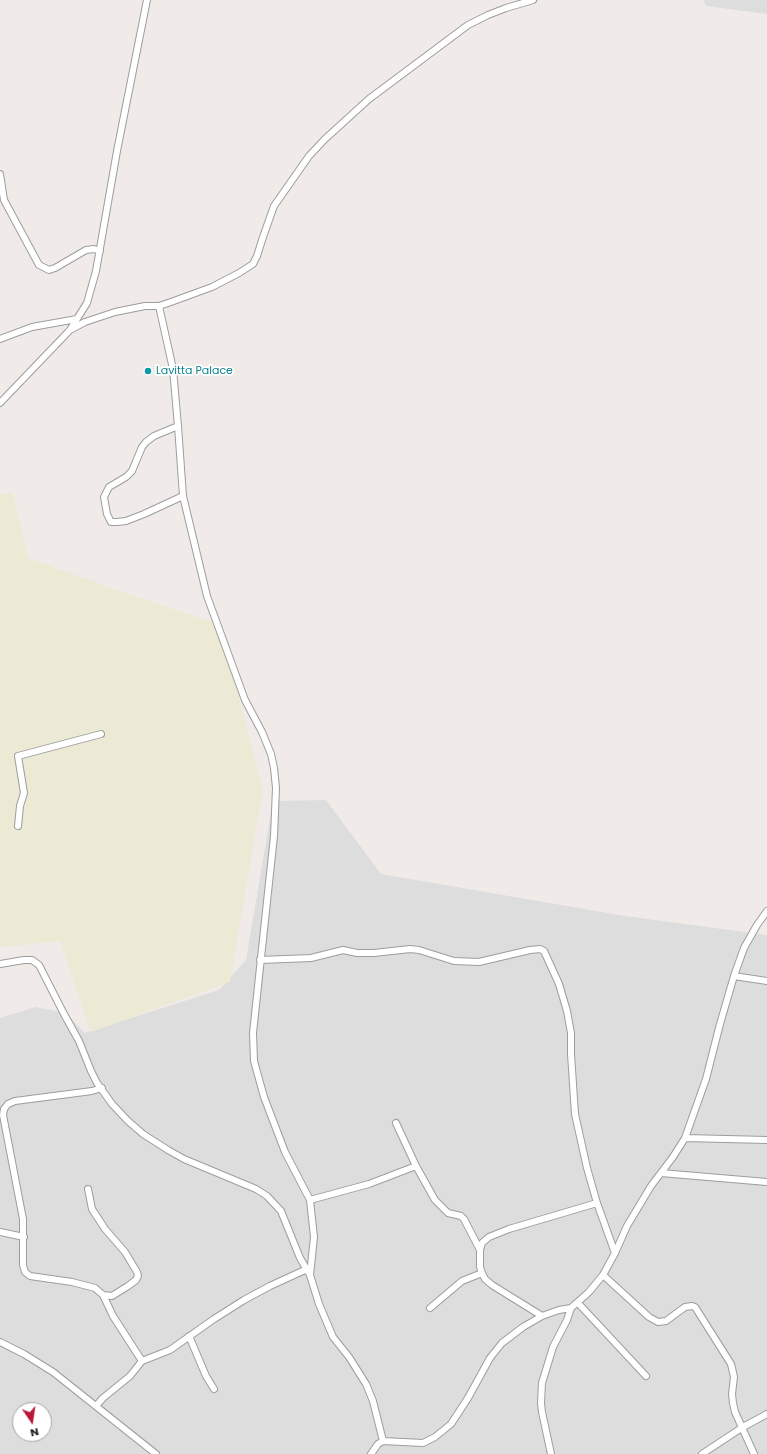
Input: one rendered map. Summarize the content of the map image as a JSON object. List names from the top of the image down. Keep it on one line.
{"places":["Lavitta Palace"],"north":"bottom"}
